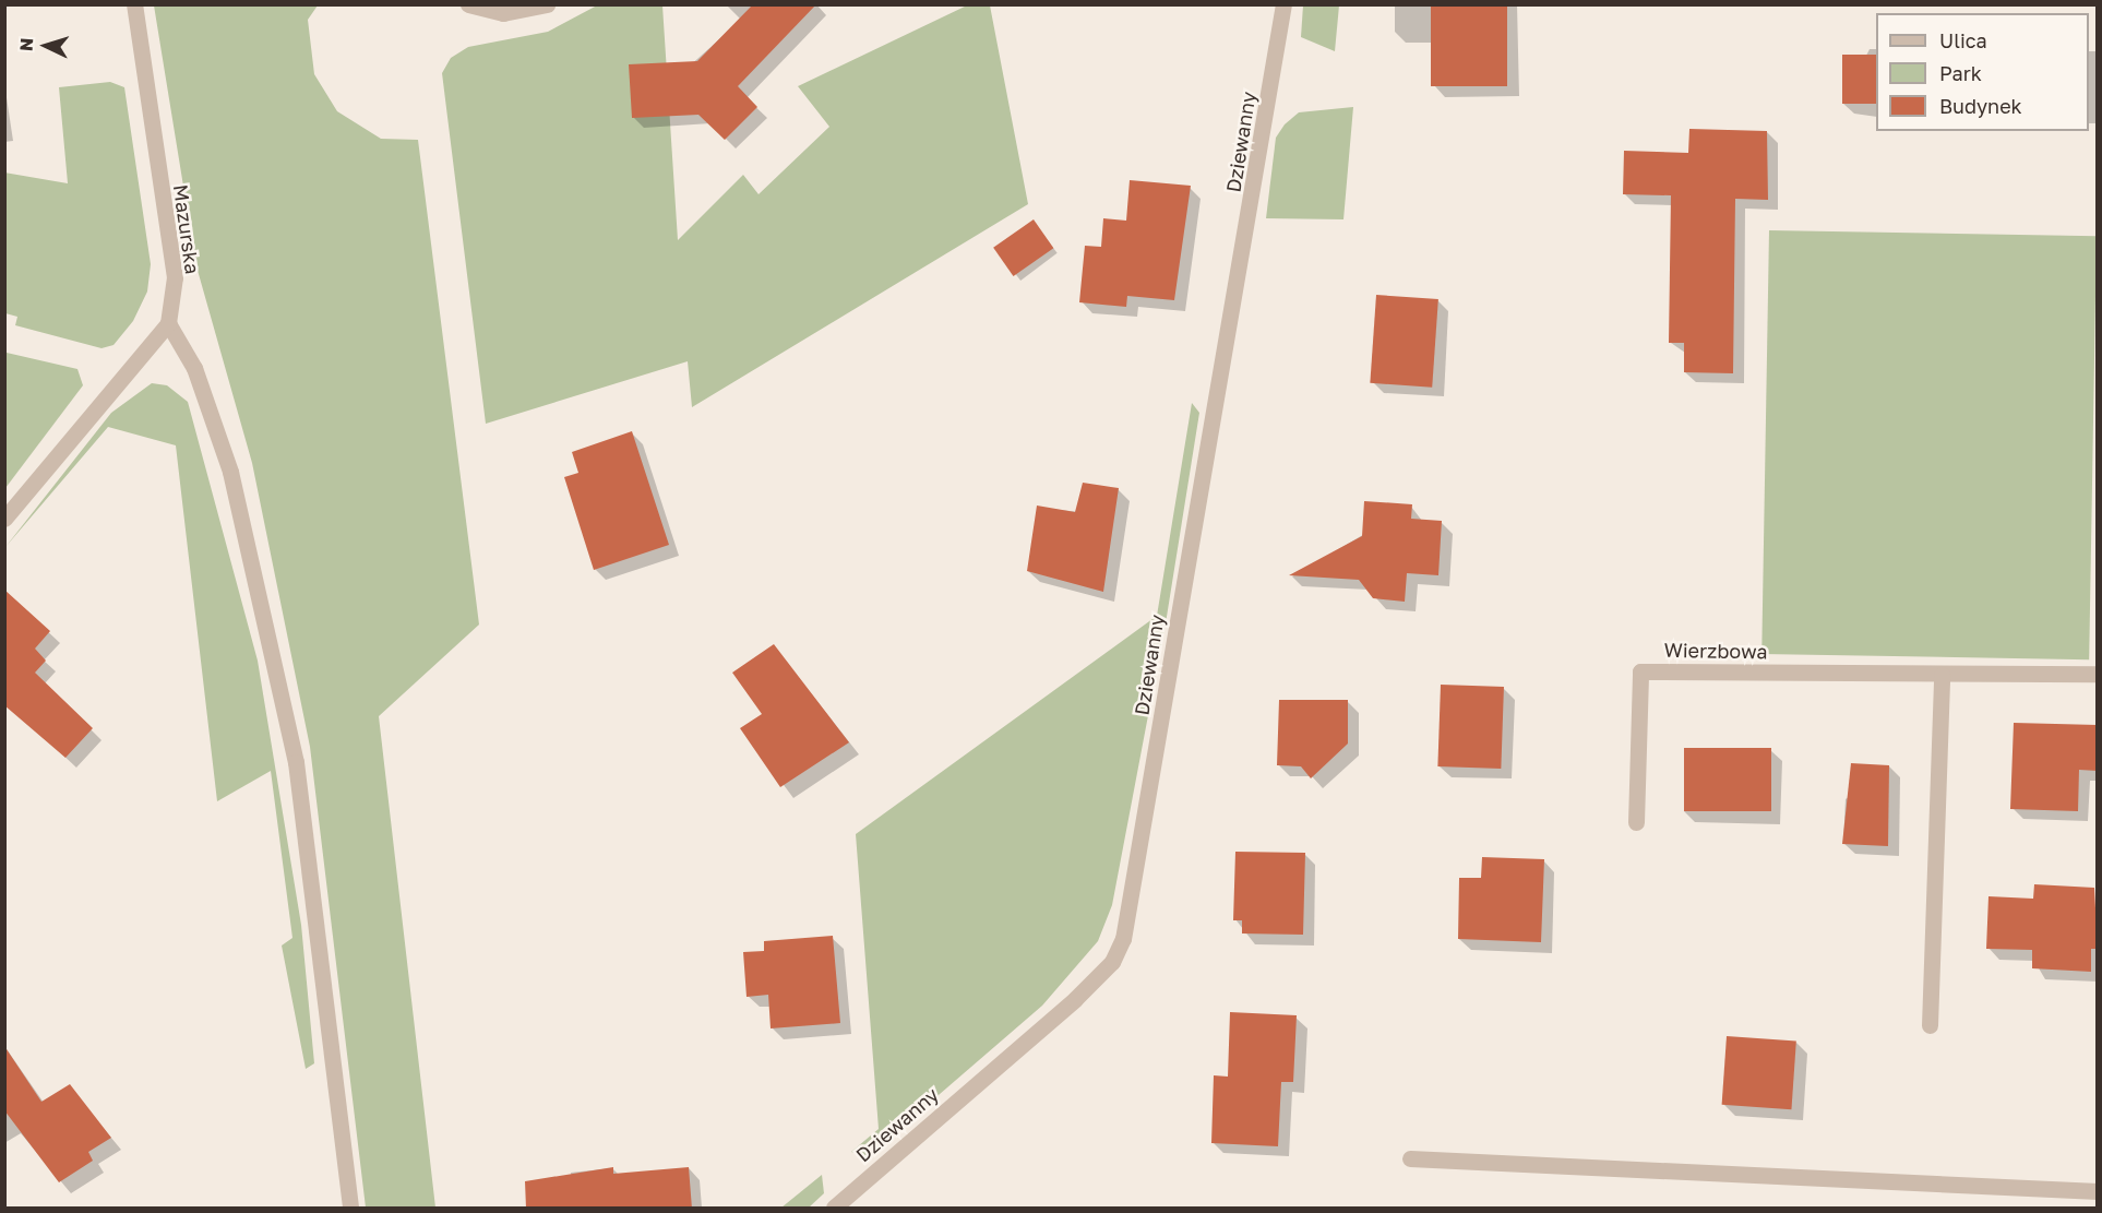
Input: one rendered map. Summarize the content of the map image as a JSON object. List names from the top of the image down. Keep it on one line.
{"streets":{"street":["Dziewanny","Mazurska","Wierzbowa"]},"legend":["Ulica","Park","Budynek"],"north":"left"}
